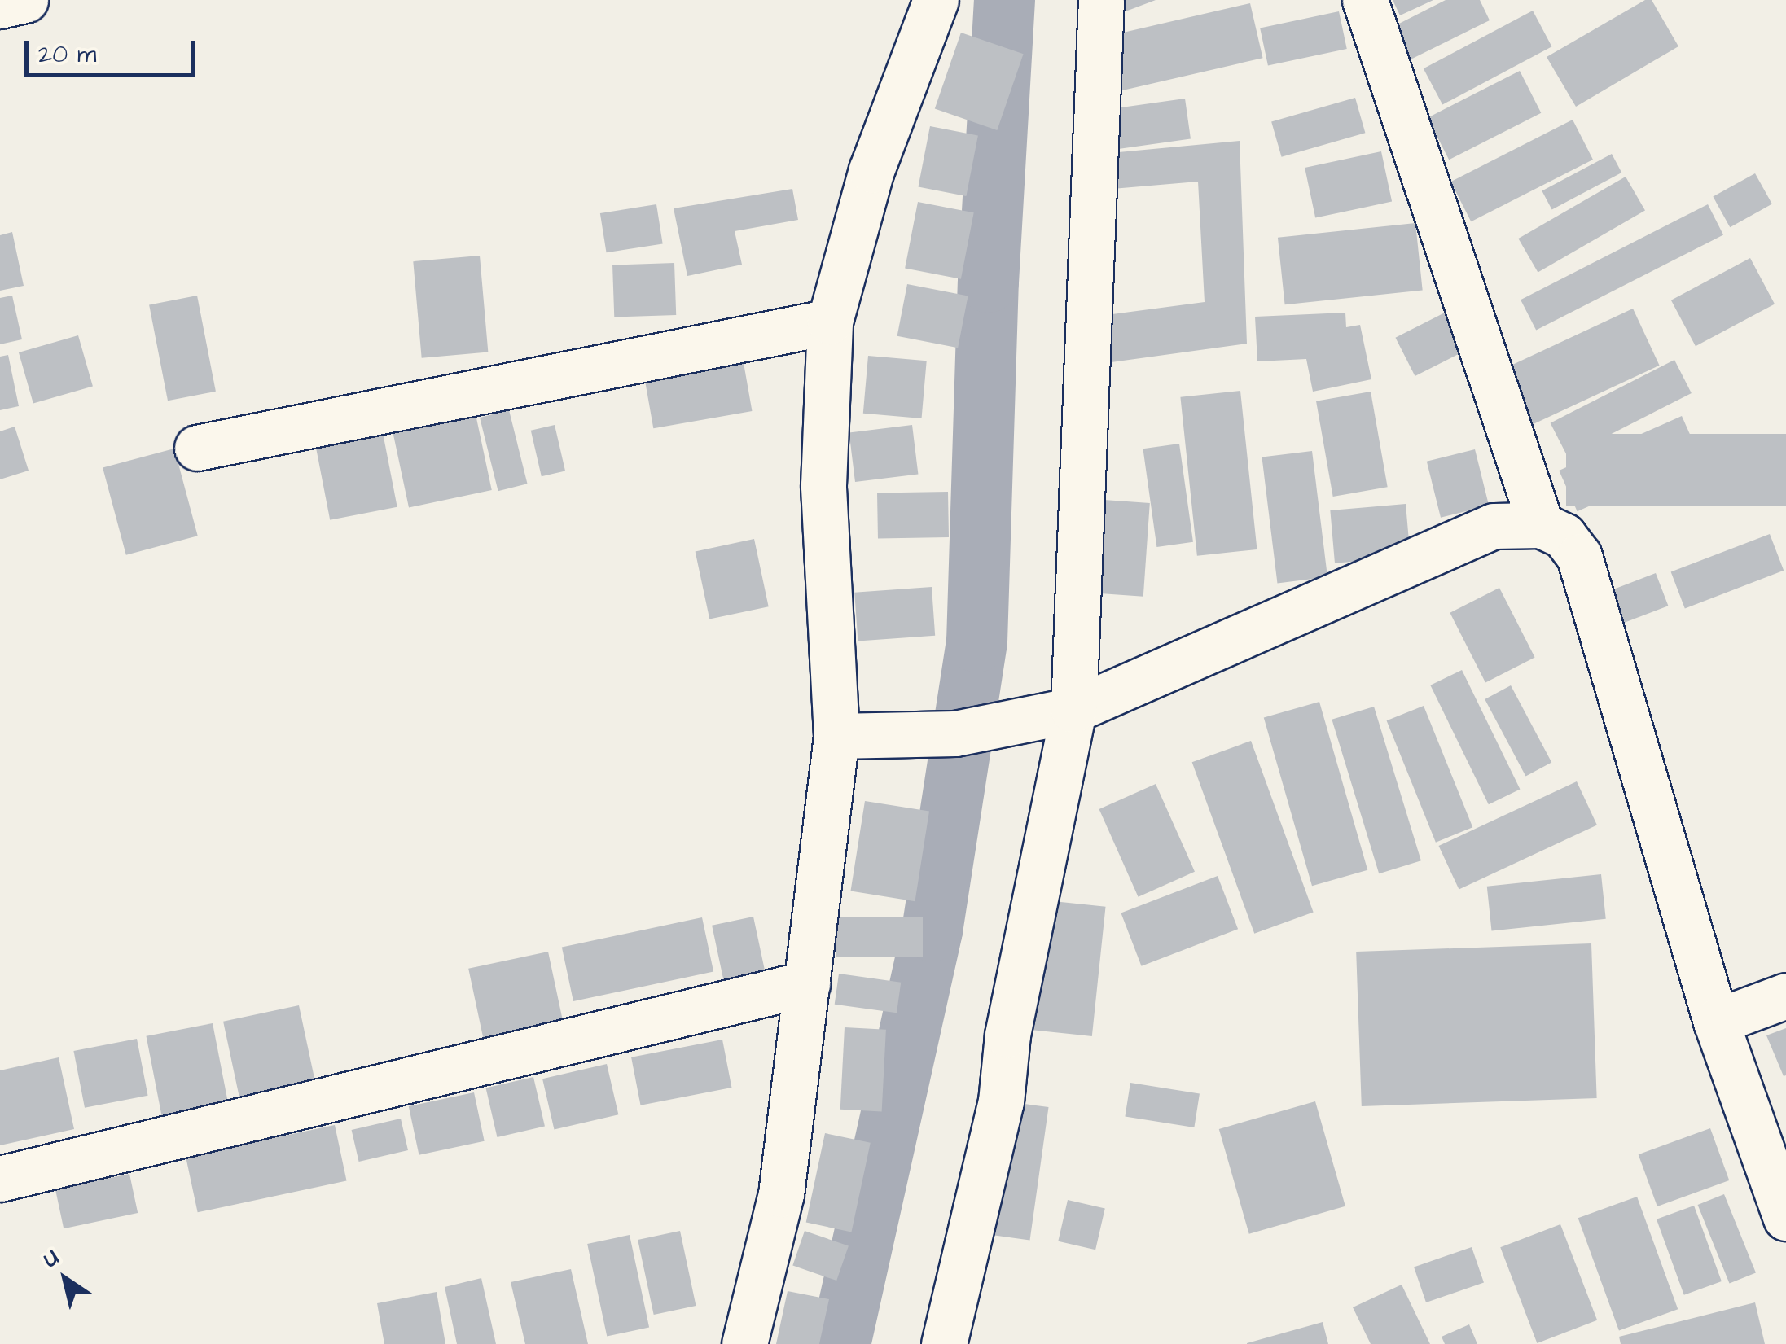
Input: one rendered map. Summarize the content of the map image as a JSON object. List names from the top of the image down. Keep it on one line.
{"scale_bar":"20 m","north":"top left"}
